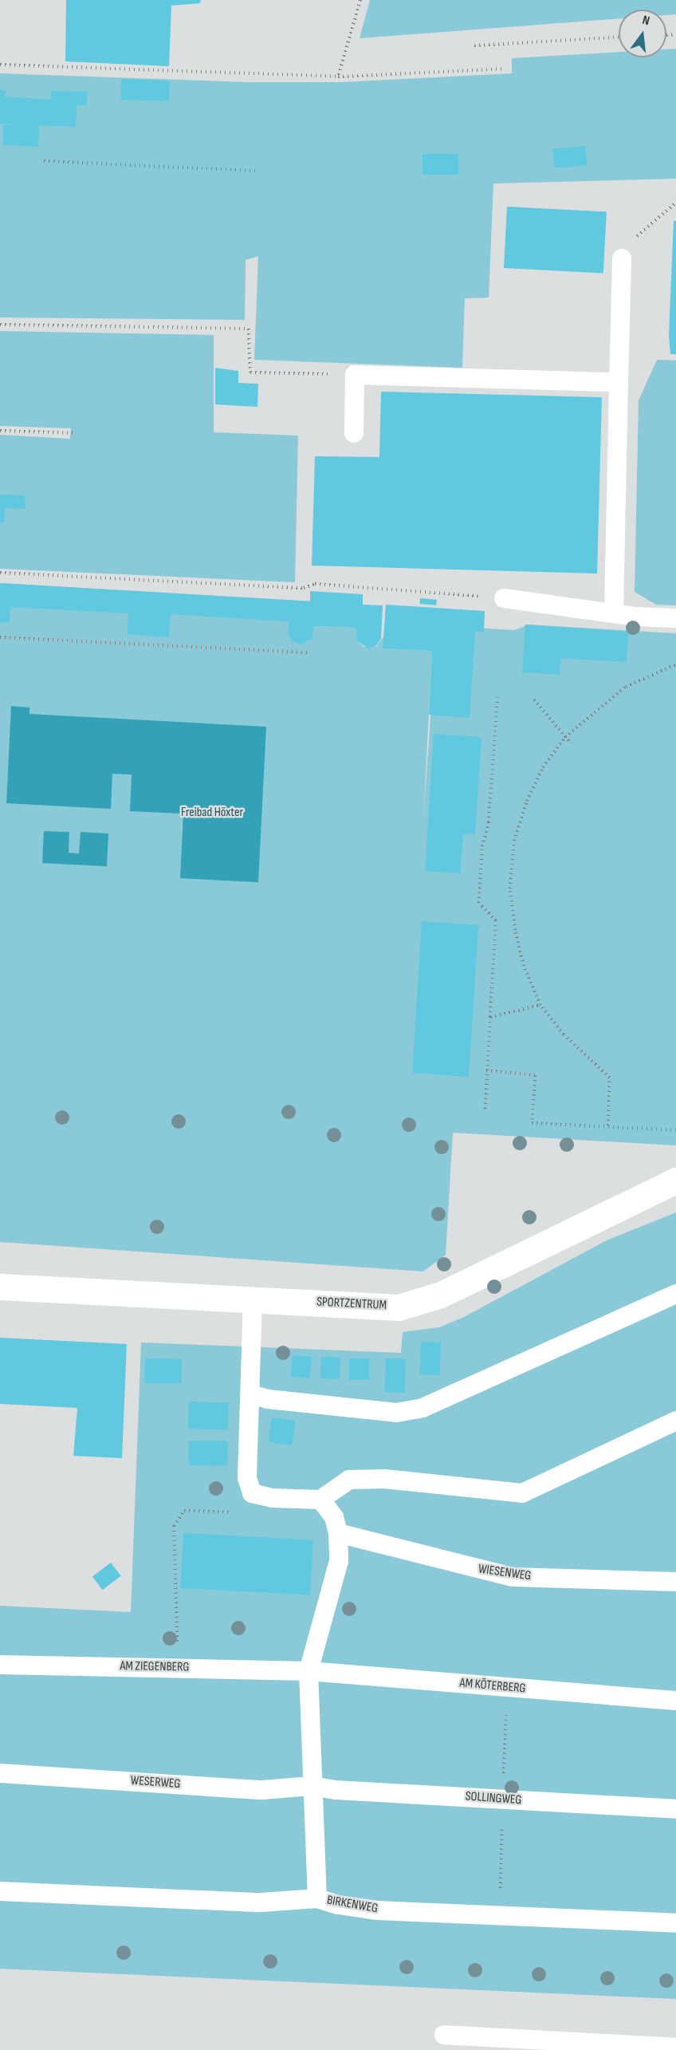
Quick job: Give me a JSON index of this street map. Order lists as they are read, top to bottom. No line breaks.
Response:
{"streets":{"street":["SPORTZENTRUM"],"lane":["WIESENWEG","AM ZIEGENBERG","AM KÖTERBERG","WESERWEG","SOLLINGWEG","BIRKENWEG"]},"crossings":[["AM ZIEGENBERG","AM KÖTERBERG"],["WESERWEG","SOLLINGWEG"]],"parks":["Freibad Höxter"],"north":"top"}
